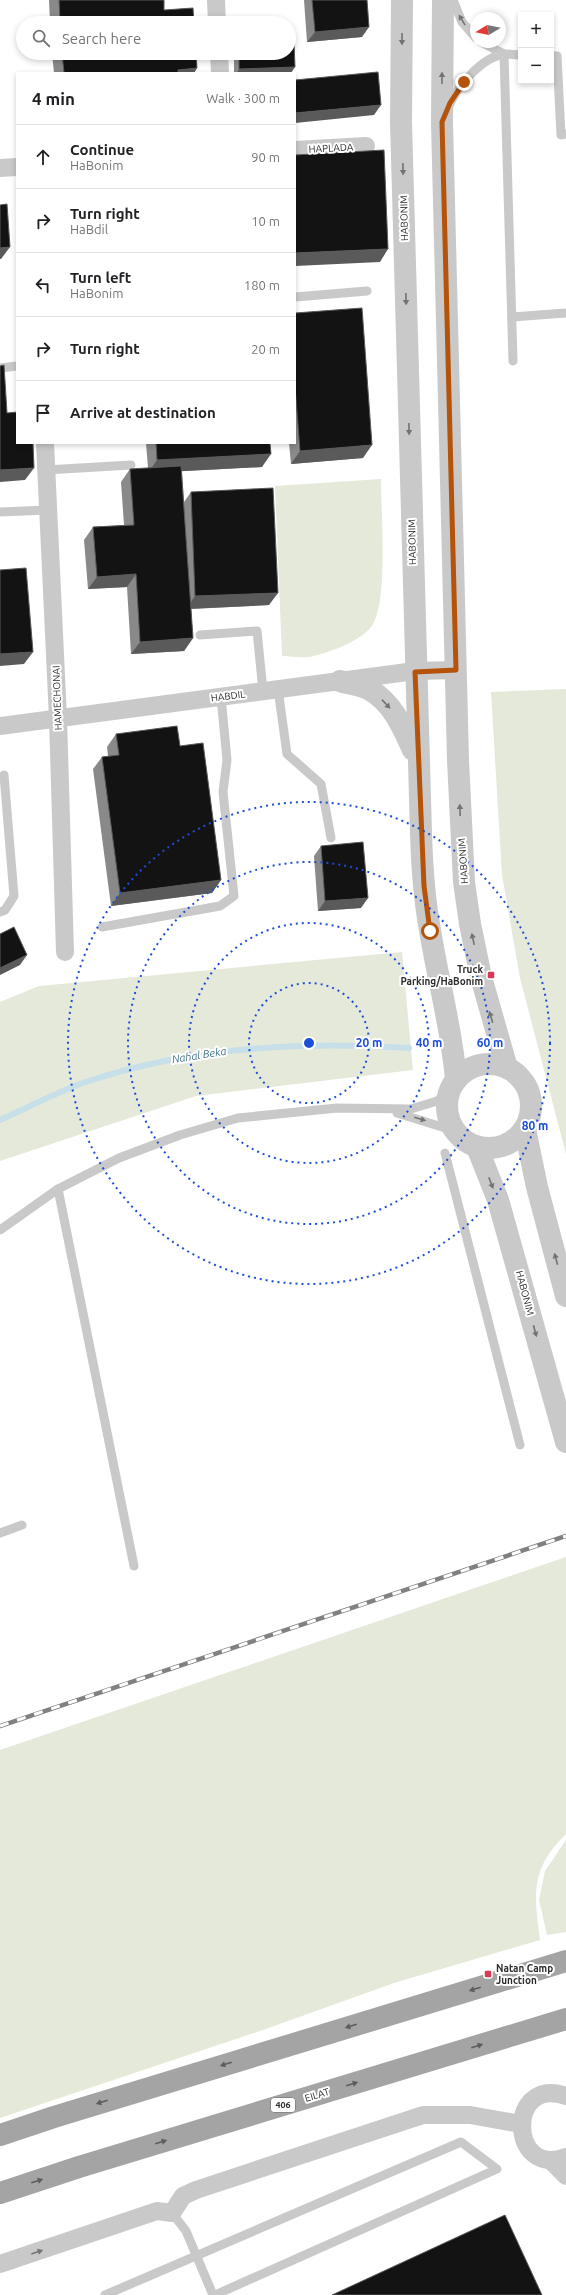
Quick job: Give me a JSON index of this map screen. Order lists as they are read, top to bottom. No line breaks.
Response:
{"streets":{"main road":["EILAT","406"],"street":["HAPLADA","HABONIM","HABDIL","HAMECHONAI"]},"crossings":[["HABONIM","HABDIL"],["HABDIL","HAMECHONAI"]],"water":["Nahal Beka"],"places":{"transit":["Truck Parking/HaBonim","Natan Camp Junction"]},"north":"left","page":{"map_buttons":["+","−"],"search":"Search here","heading":["4 min","Walk · 300 m"],"list":[["Continue","HaBonim","90 m"],["Turn right","HaBdil","10 m"],["Turn left","HaBonim","180 m"],["Turn right","20 m"],"Arrive at destination"]},"rings":["20 m","40 m","60 m","80 m"]}
